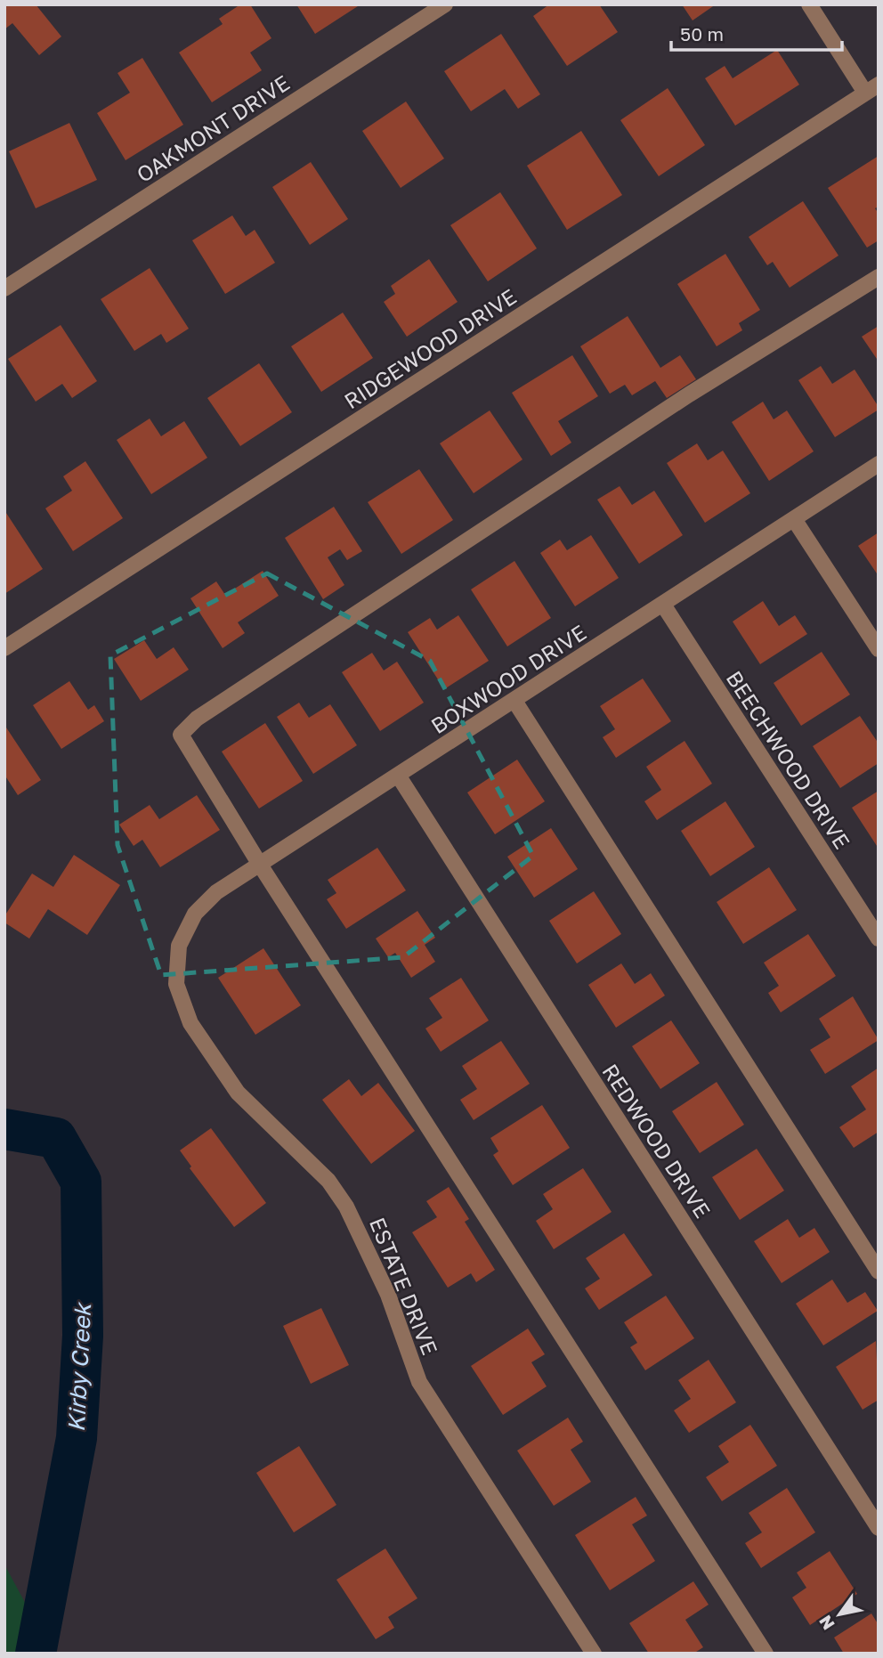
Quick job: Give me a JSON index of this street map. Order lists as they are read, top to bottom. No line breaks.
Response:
{"streets":{"street":["OAKMONT DRIVE","RIDGEWOOD DRIVE","BOXWOOD DRIVE","BEECHWOOD DRIVE","REDWOOD DRIVE","ESTATE DRIVE"]},"crossings":[["BOXWOOD DRIVE","BEECHWOOD DRIVE"],["BOXWOOD DRIVE","REDWOOD DRIVE"],["BOXWOOD DRIVE","ESTATE DRIVE"]],"water":["Kirby Creek"],"scale_bar":"50 m","north":"bottom left"}
